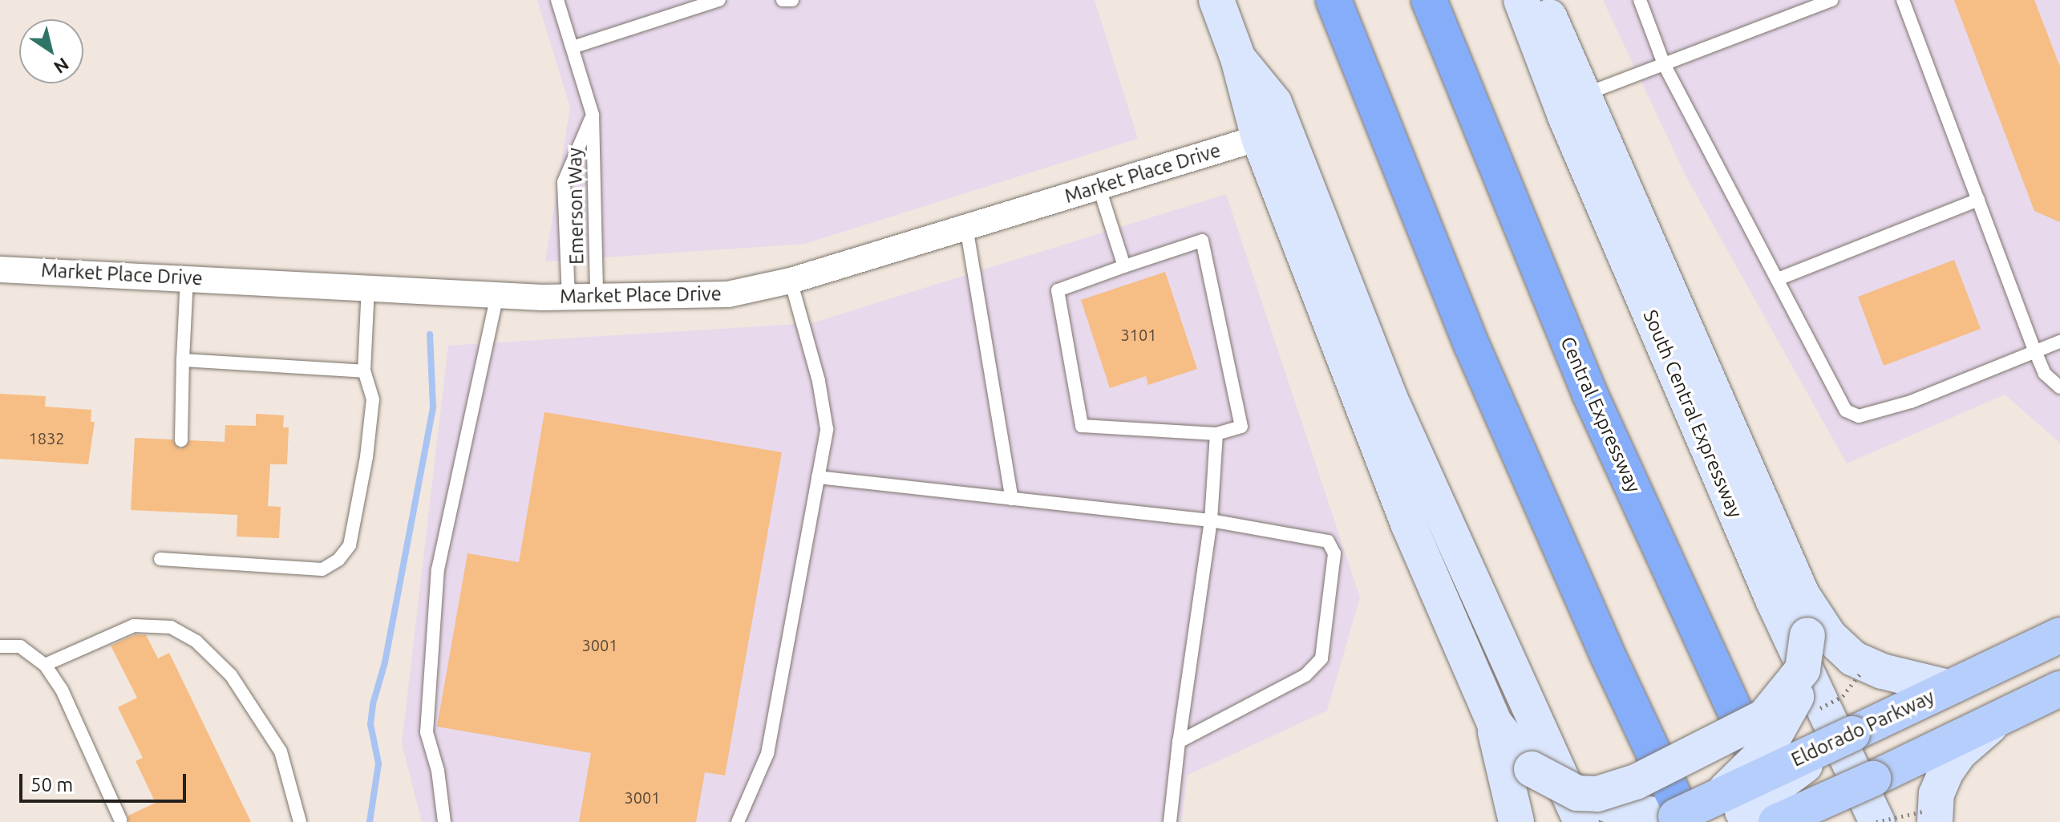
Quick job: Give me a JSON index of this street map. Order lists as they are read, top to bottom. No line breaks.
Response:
{"streets":{"highway":["Central Expressway"],"main road":["South Central Expressway","Eldorado Parkway"],"street":["Market Place Drive"],"lane":["Emerson Way"]},"crossings":[["Market Place Drive","Emerson Way"]],"house_numbers":["3101","1832","3001","3001"],"scale_bar":"50 m","north":"bottom right"}
